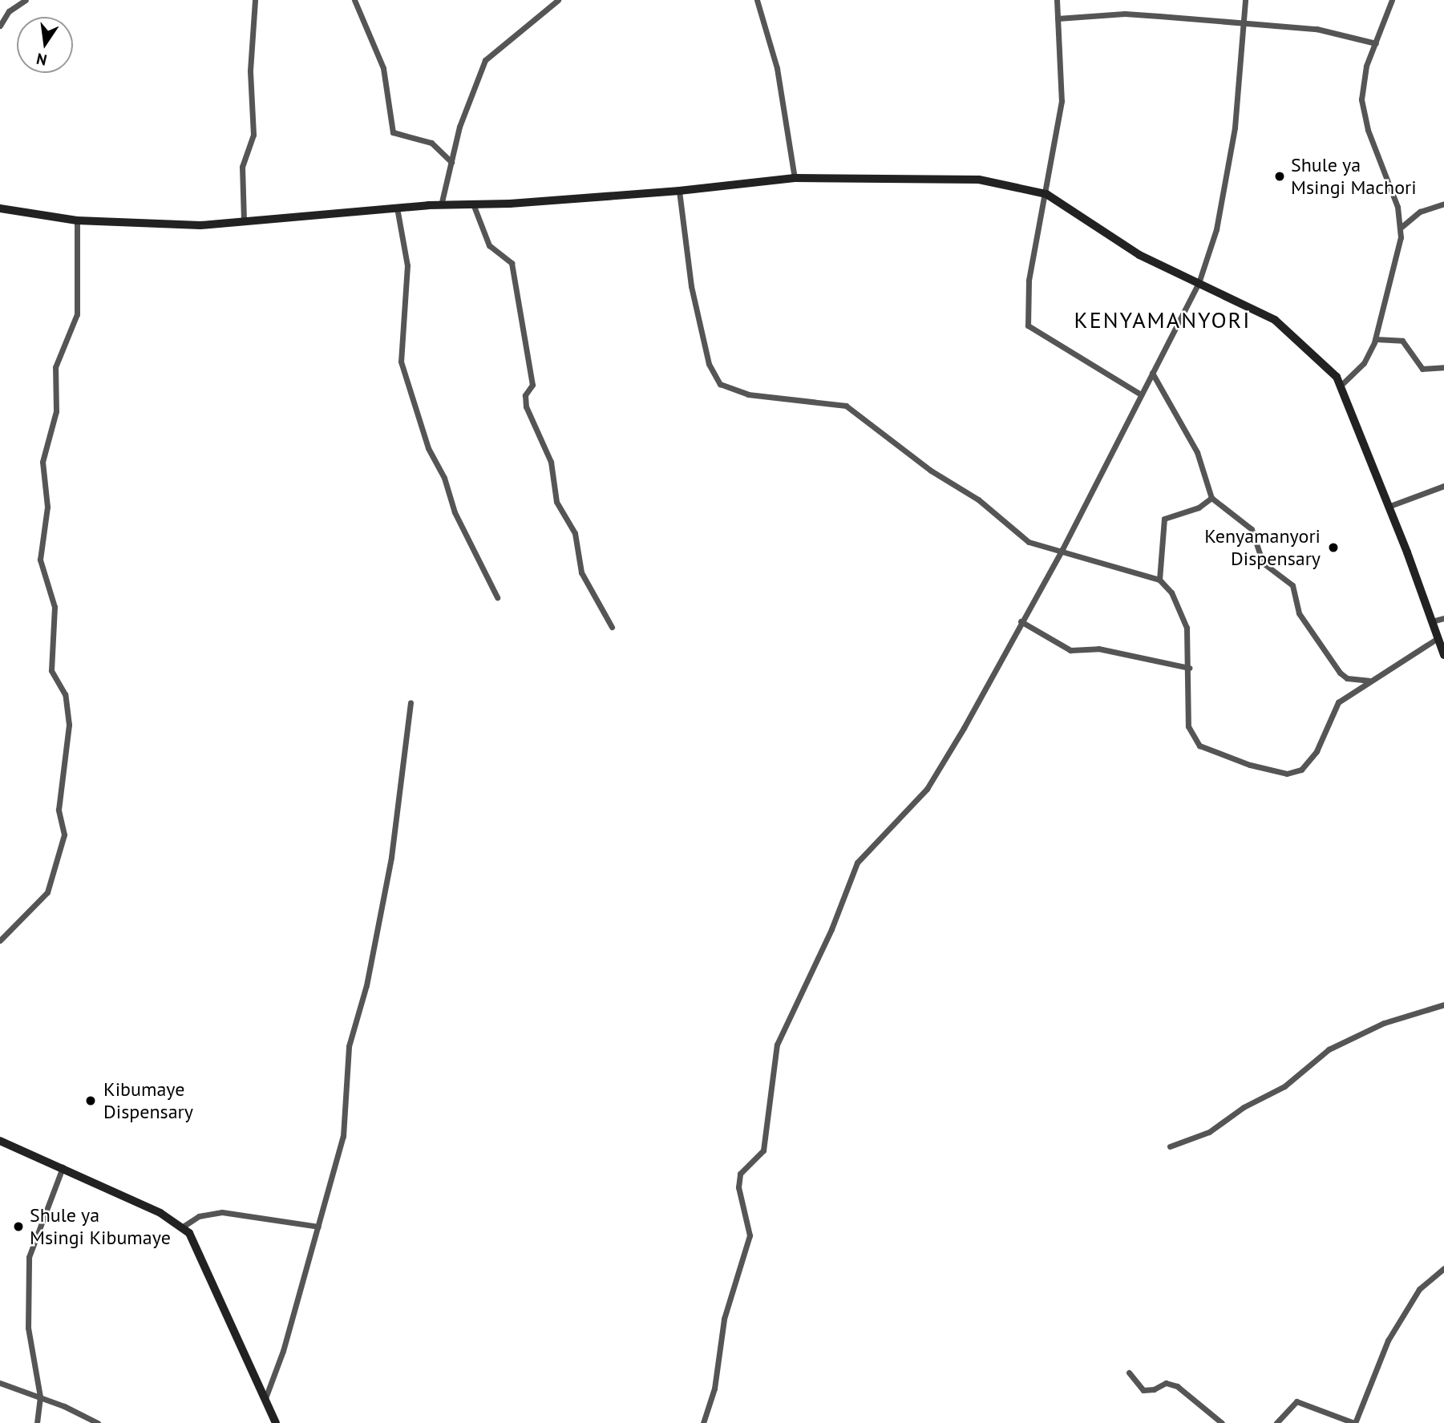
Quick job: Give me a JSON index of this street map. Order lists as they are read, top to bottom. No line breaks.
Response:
{"districts":["KENYAMANYORI"],"places":["Shule ya Msingi Machori","Kenyamanyori Dispensary","Kibumaye Dispensary","Shule ya Msingi Kibumaye"],"north":"bottom"}
